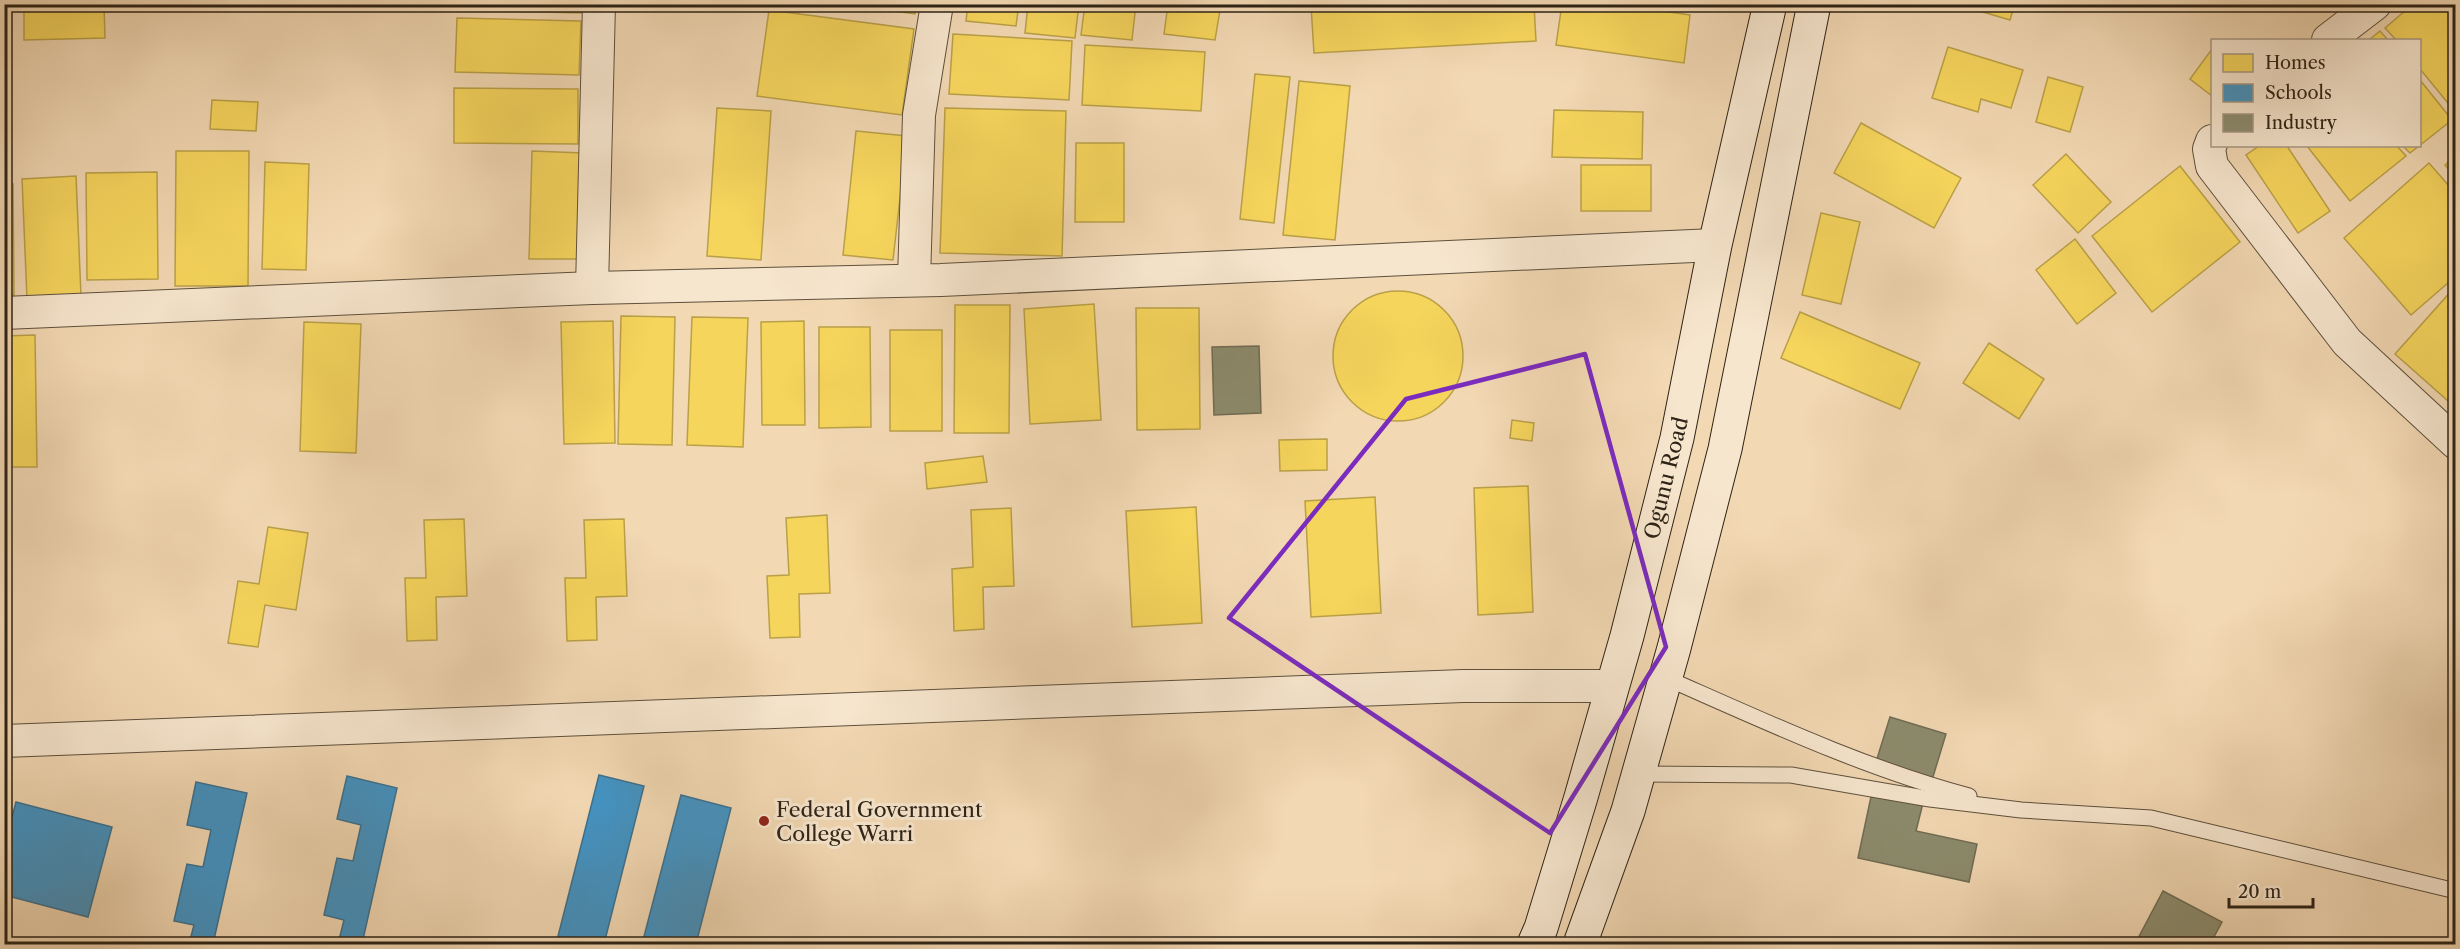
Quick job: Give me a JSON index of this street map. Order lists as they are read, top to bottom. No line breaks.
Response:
{"streets":{"main road":["Ogunu Road"]},"places":["Federal Government College Warri"],"legend":["Homes","Schools","Industry"],"scale_bar":"20 m"}
